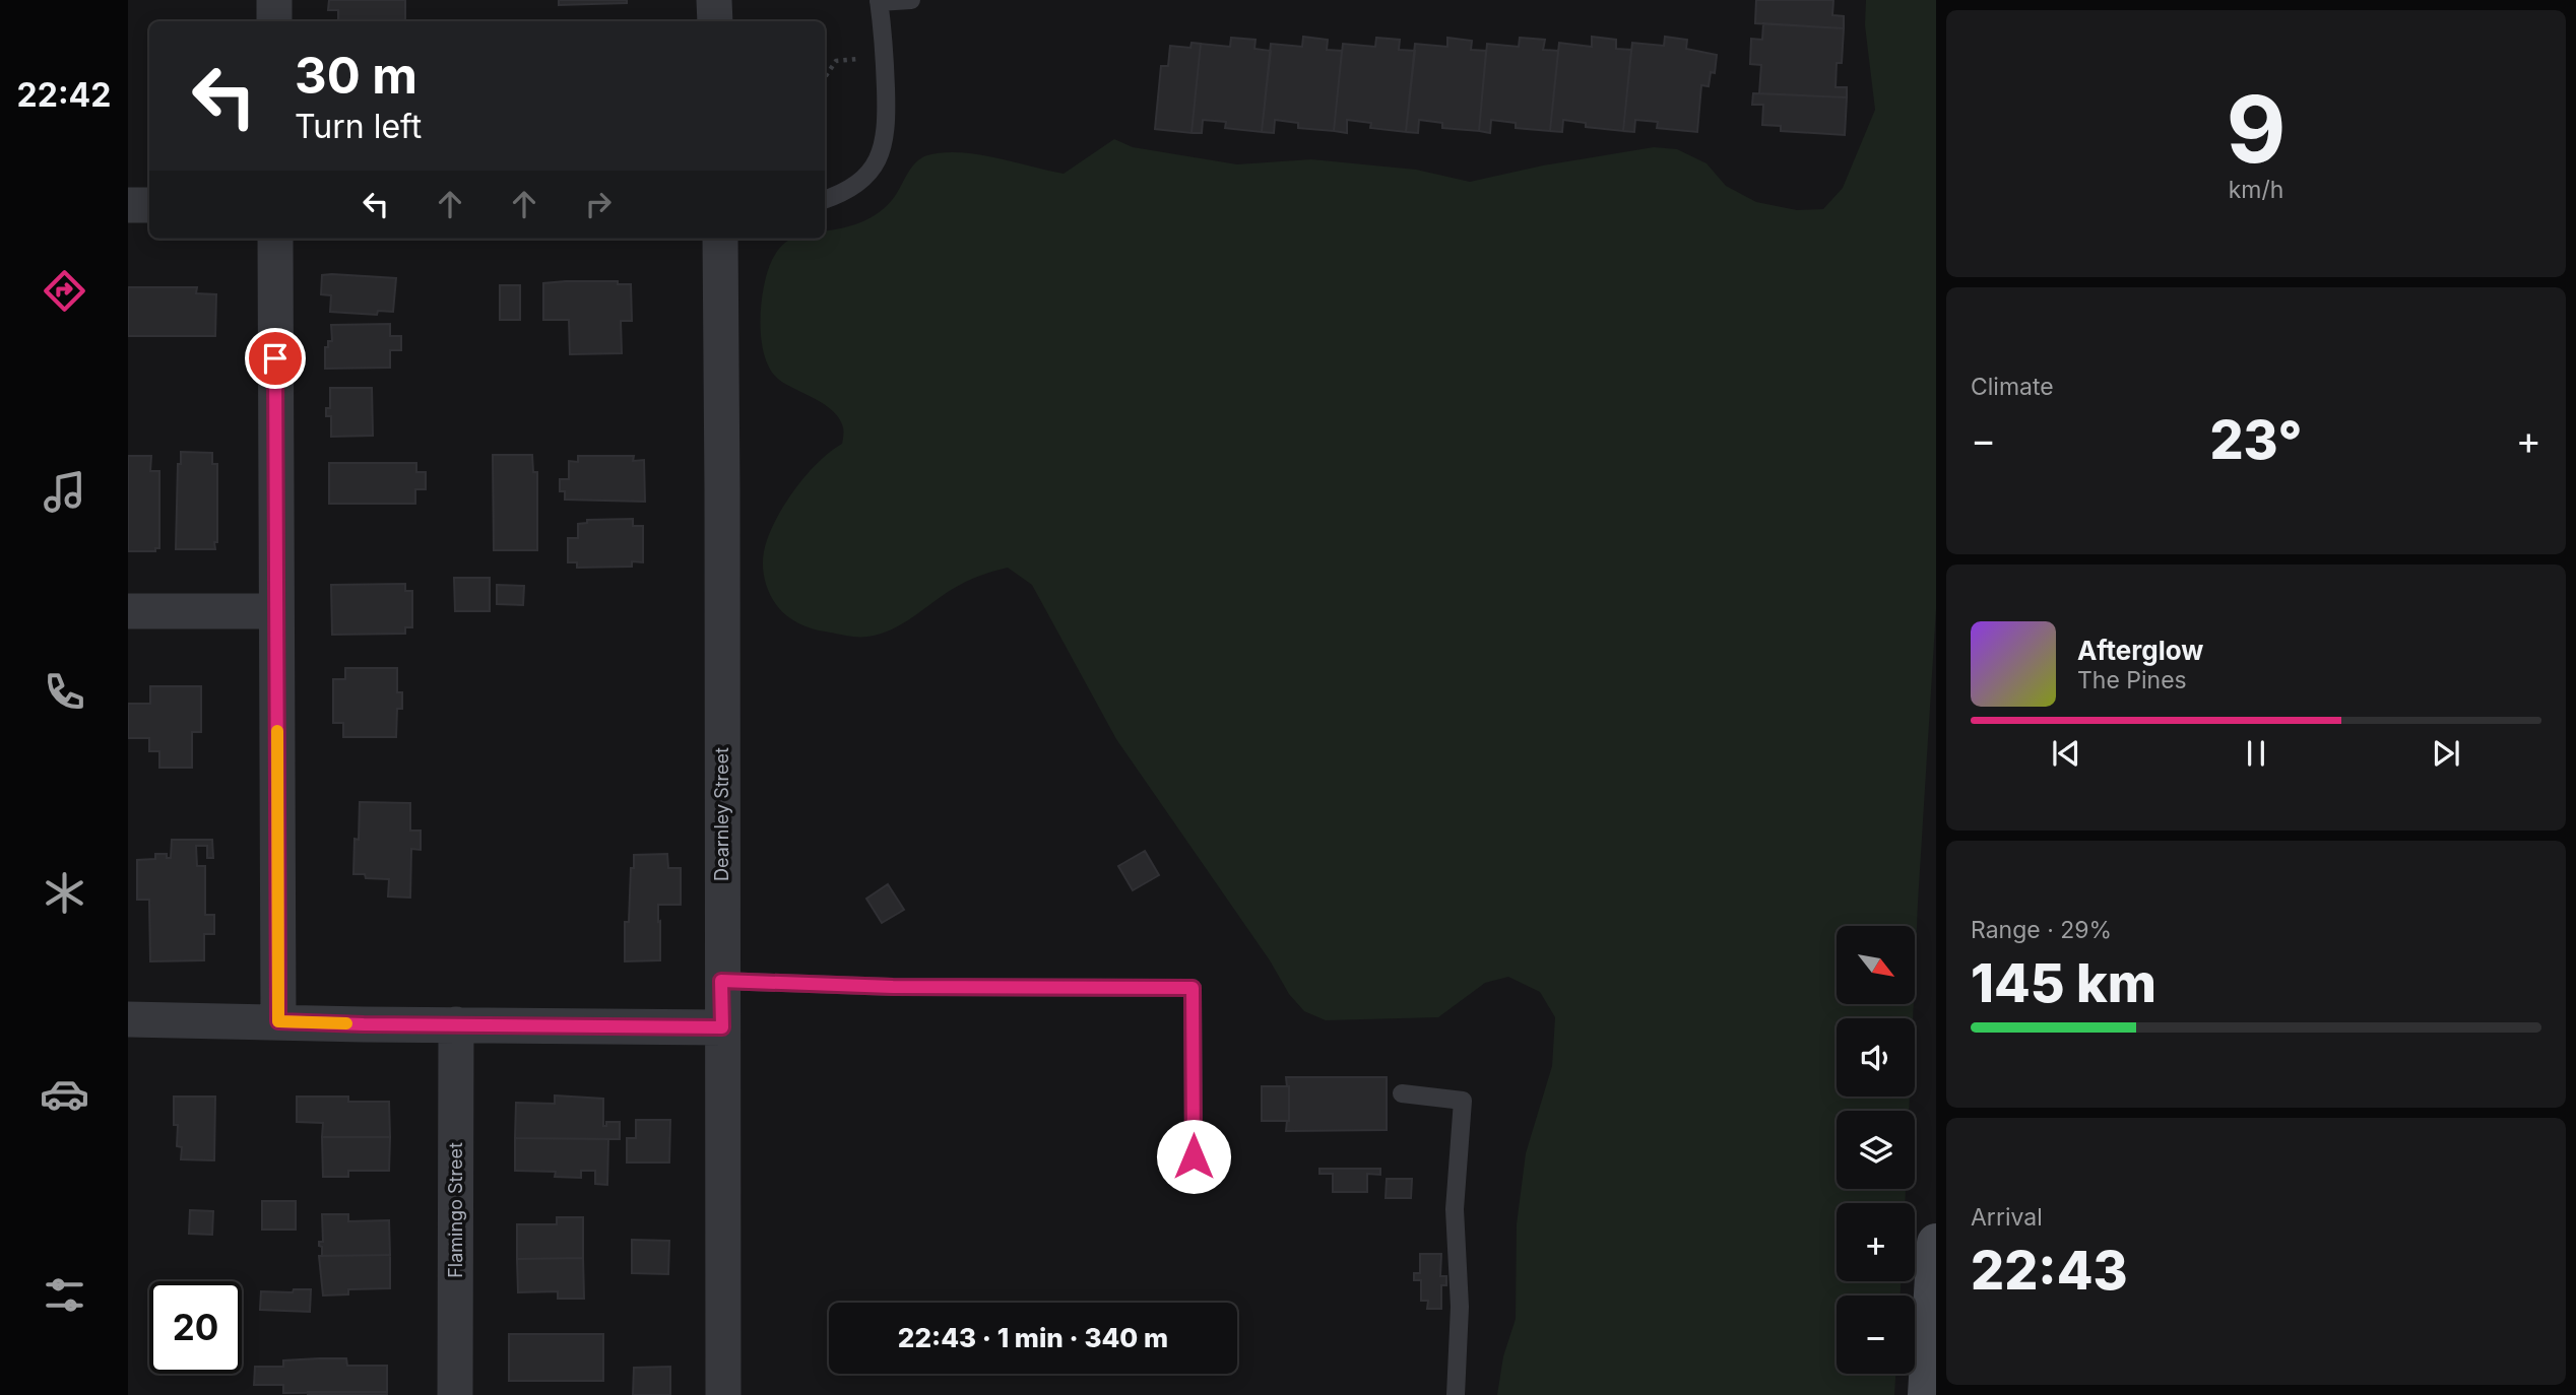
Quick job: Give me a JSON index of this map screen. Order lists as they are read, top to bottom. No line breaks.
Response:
{"streets":{"street":["Dearnley Street","Flamingo Street"]},"north":"bottom right","page":{"tabs":"22:42","tile":[["9","km/h"],"Climate",["Range · 29%","145 km"],["Arrival","22:43"]],"turn":["30 m","Turn left"],"heat":["−","23°","+"],"song":["Afterglow","The Pines"],"map_buttons":["+","−"],"limit":"20","trip":"22:43 · 1 min · 340 m"}}
